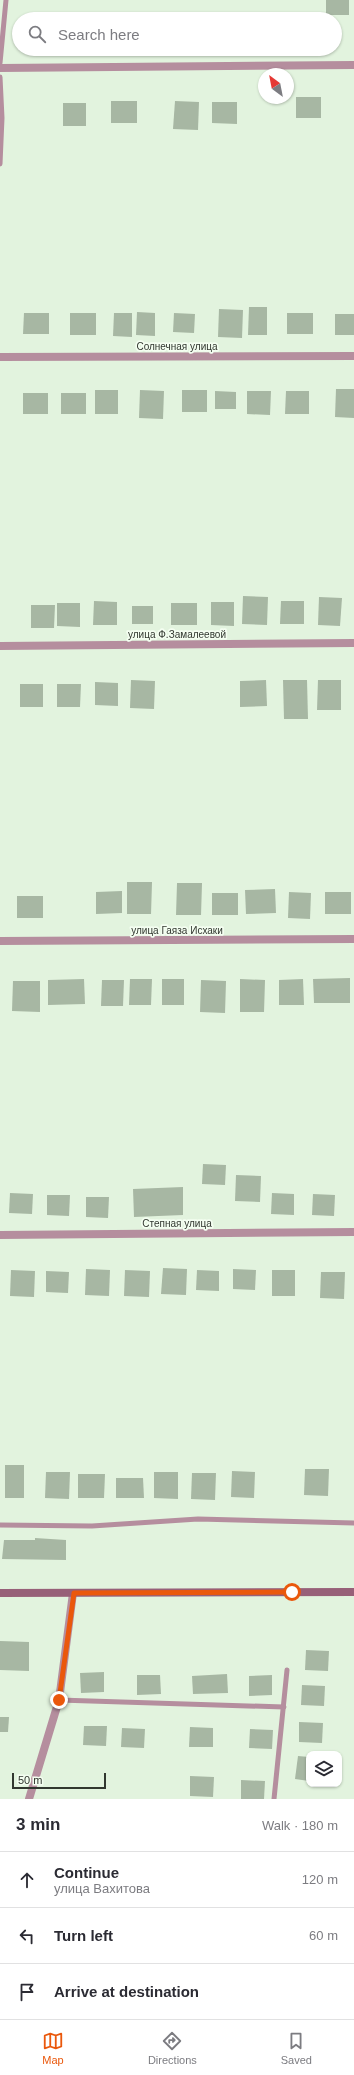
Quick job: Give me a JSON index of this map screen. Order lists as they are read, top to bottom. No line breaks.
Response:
{"streets":{"street":["Солнечная улица","улица Ф.Замалеевой","улица Гаяза Исхаки","Степная улица"]},"scale_bar":"50 m","north":"top left","page":{"search":"Search here","scale":"50 m","heading":["3 min","Walk · 180 m"],"list":[["Continue","улица Вахитова","120 m"],["Turn left","60 m"],"Arrive at destination"],"nav":["Map","Directions","Saved"]}}
